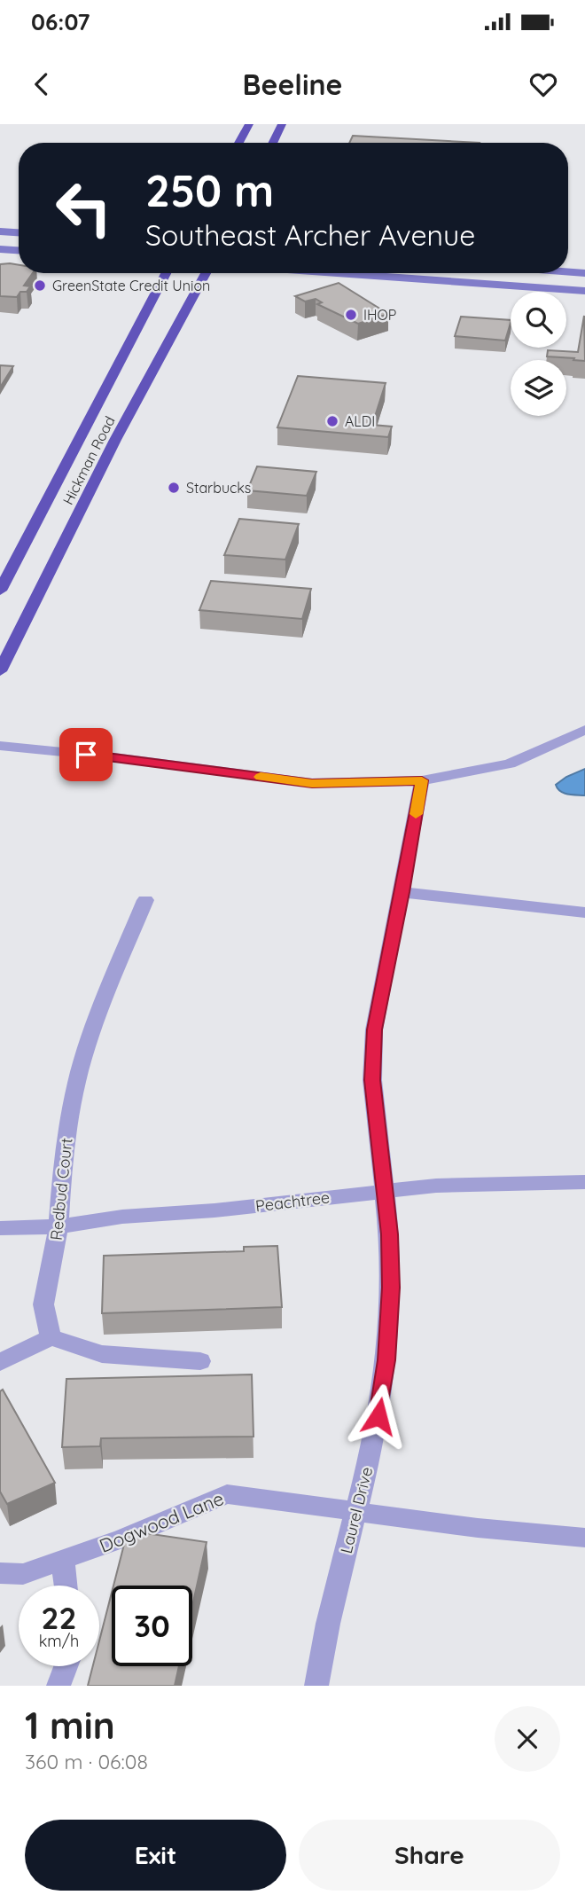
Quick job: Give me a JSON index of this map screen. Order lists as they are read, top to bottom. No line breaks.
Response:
{"streets":{"highway":["Hickman Road"],"street":["Redbud Court","Peachtree","Laurel Drive","Dogwood Lane"]},"crossings":[["Redbud Court","Peachtree"],["Peachtree","Laurel Drive"],["Laurel Drive","Dogwood Lane"]],"places":["GreenState Credit Union","IHOP","ALDI","Starbucks"],"page":{"status":"06:07","header":"Beeline","turn":["250 m","Southeast Archer Avenue"],"speed":"22 km/h","limit":"30","heading":["1 min","360 m · 06:08"],"buttons":["Exit","Share"]}}
